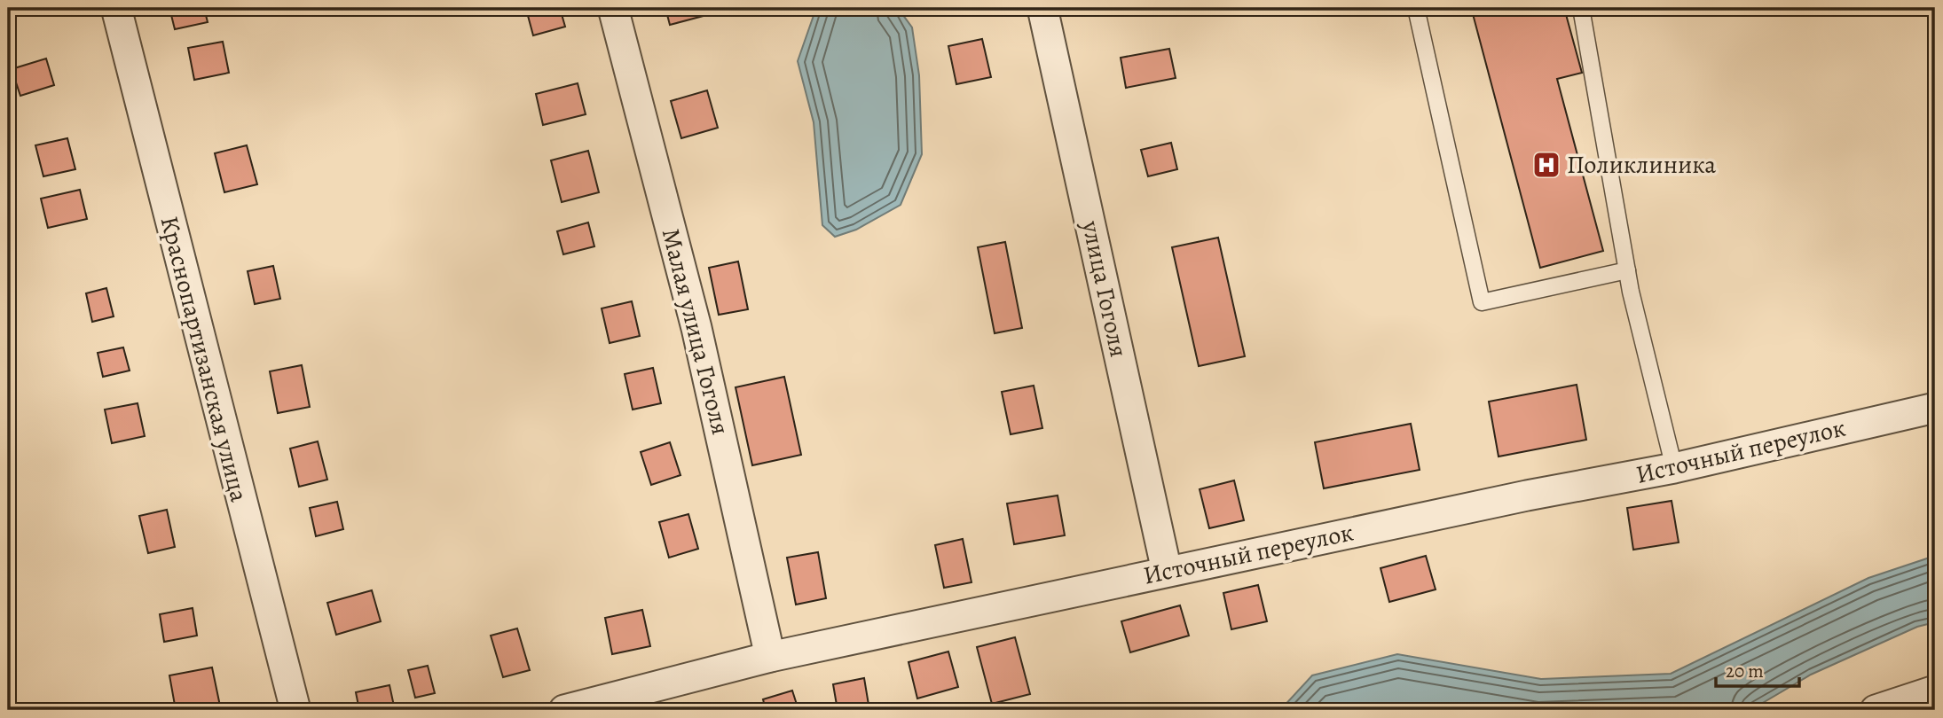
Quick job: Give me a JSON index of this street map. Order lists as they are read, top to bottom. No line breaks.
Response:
{"streets":{"street":["улица Гоголя","Малая улица Гоголя","Краснопартизанская улица","Источный переулок"]},"crossings":[["улица Гоголя","Источный переулок"],["Малая улица Гоголя","Источный переулок"]],"places":{"hospital":["Поликлиника"]},"scale_bar":"20 m"}
